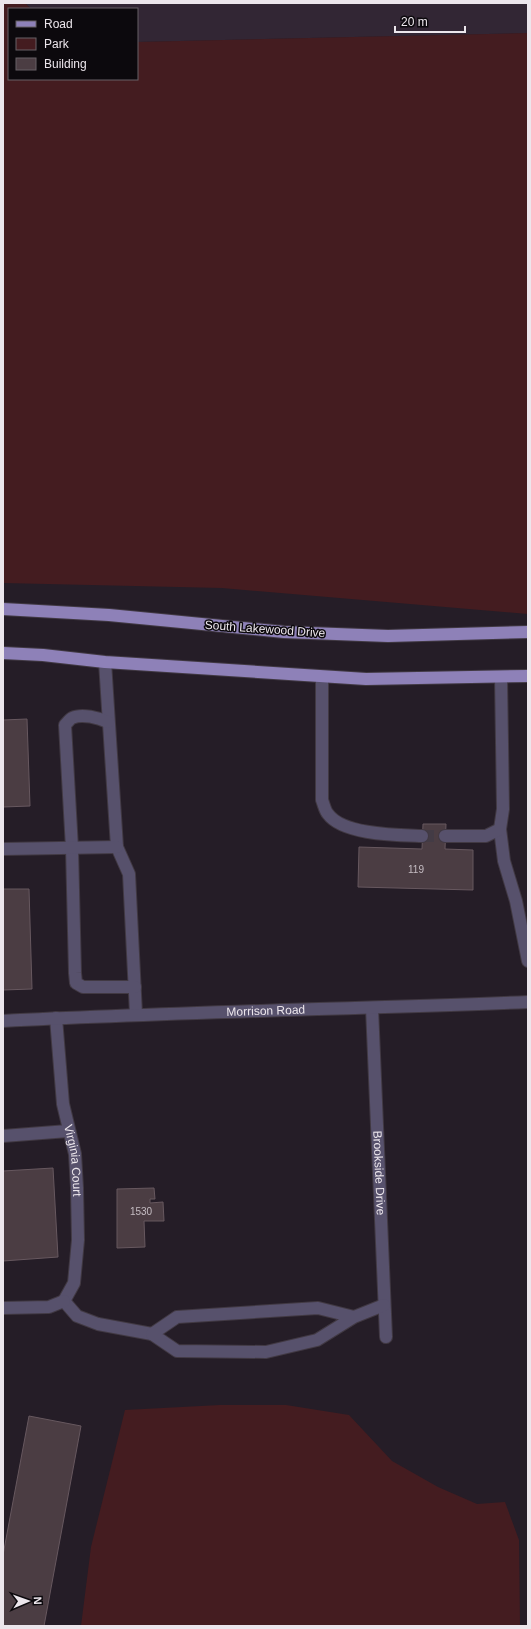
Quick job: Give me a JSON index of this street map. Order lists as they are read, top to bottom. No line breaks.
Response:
{"streets":{"main road":["South Lakewood Drive"],"street":["Morrison Road","Virginia Court","Brookside Drive"]},"crossings":[["Morrison Road","Virginia Court"],["Morrison Road","Brookside Drive"]],"house_numbers":["119","1530"],"legend":["Road","Park","Building"],"scale_bar":"20 m","north":"right"}
